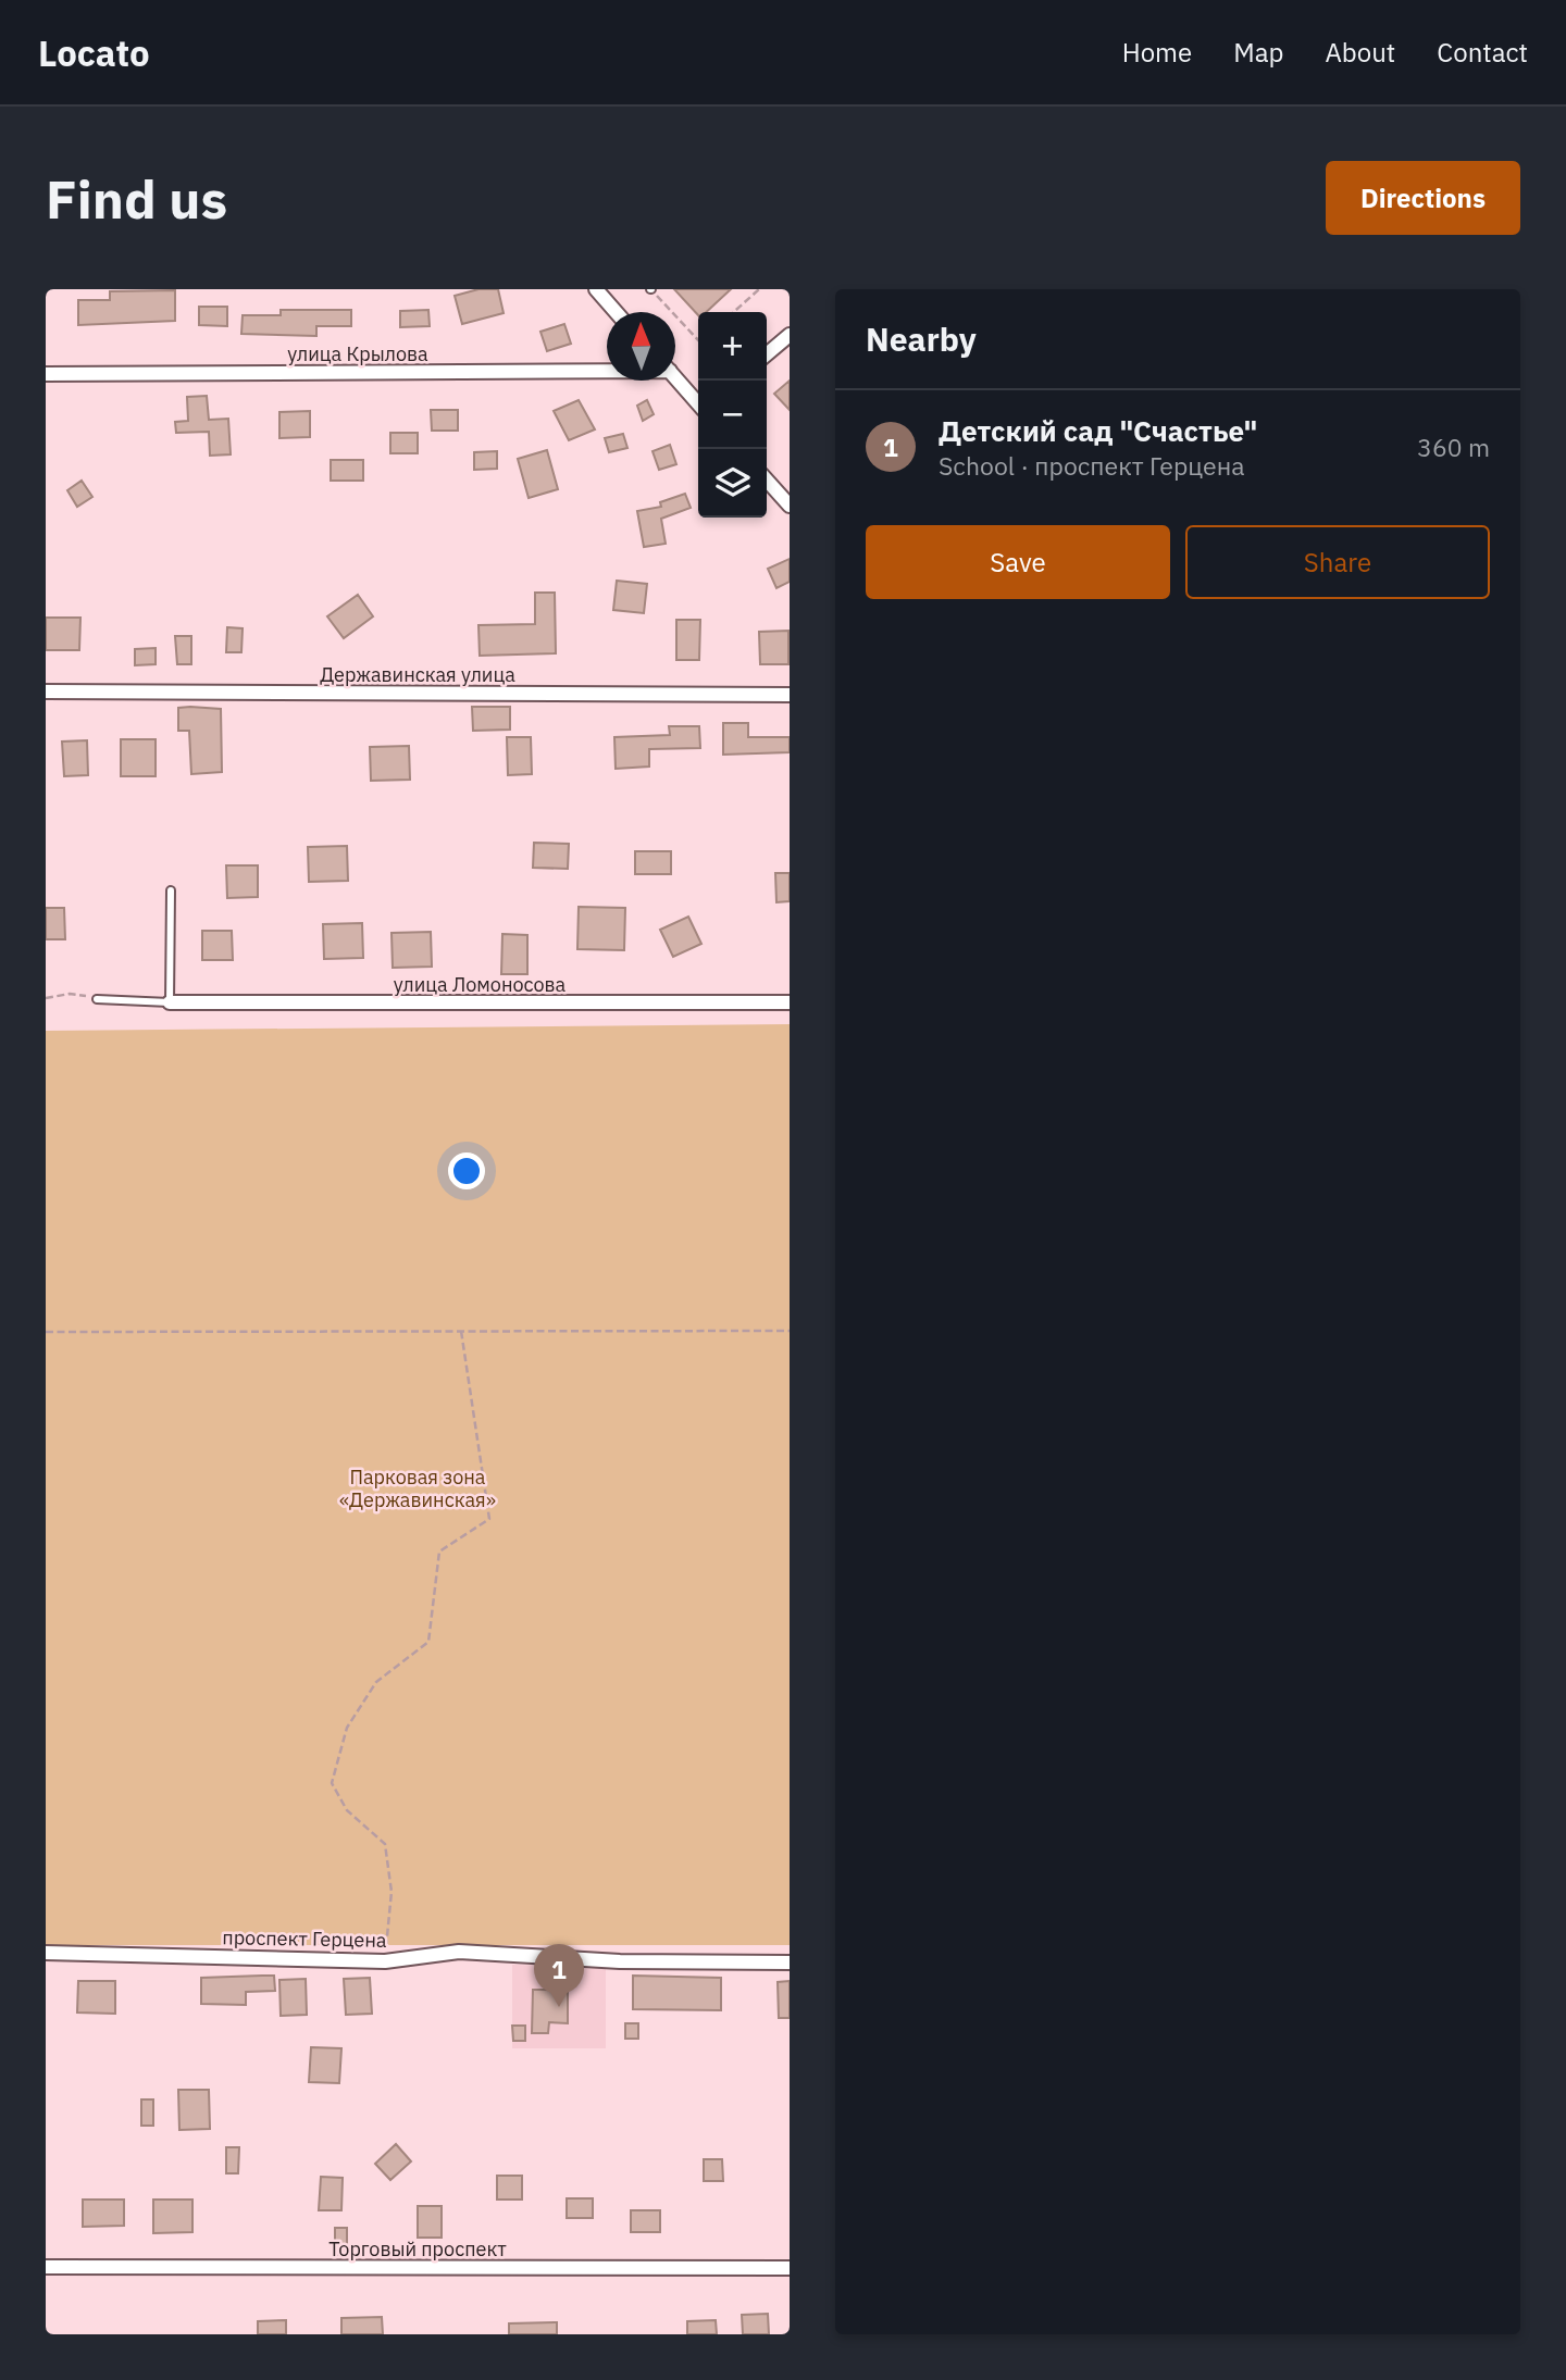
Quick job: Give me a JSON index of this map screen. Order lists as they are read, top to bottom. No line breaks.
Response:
{"streets":{"street":["улица Крылова","Державинская улица","улица Ломоносова","проспект Герцена","Торговый проспект"]},"parks":["Парковая зона «Державинская»"],"north":"top","page":{"header":"Locato","nav":["Home","Map","About","Contact"],"buttons":["Directions",["Save","Share"]],"title":"Find us","heading":"Nearby","map_buttons":["+","−"],"list":[{"mark":"1","name":"Детский сад \"Счастье\"","note":"School · проспект Герцена","value":"360 m"}],"pins":"1"}}
